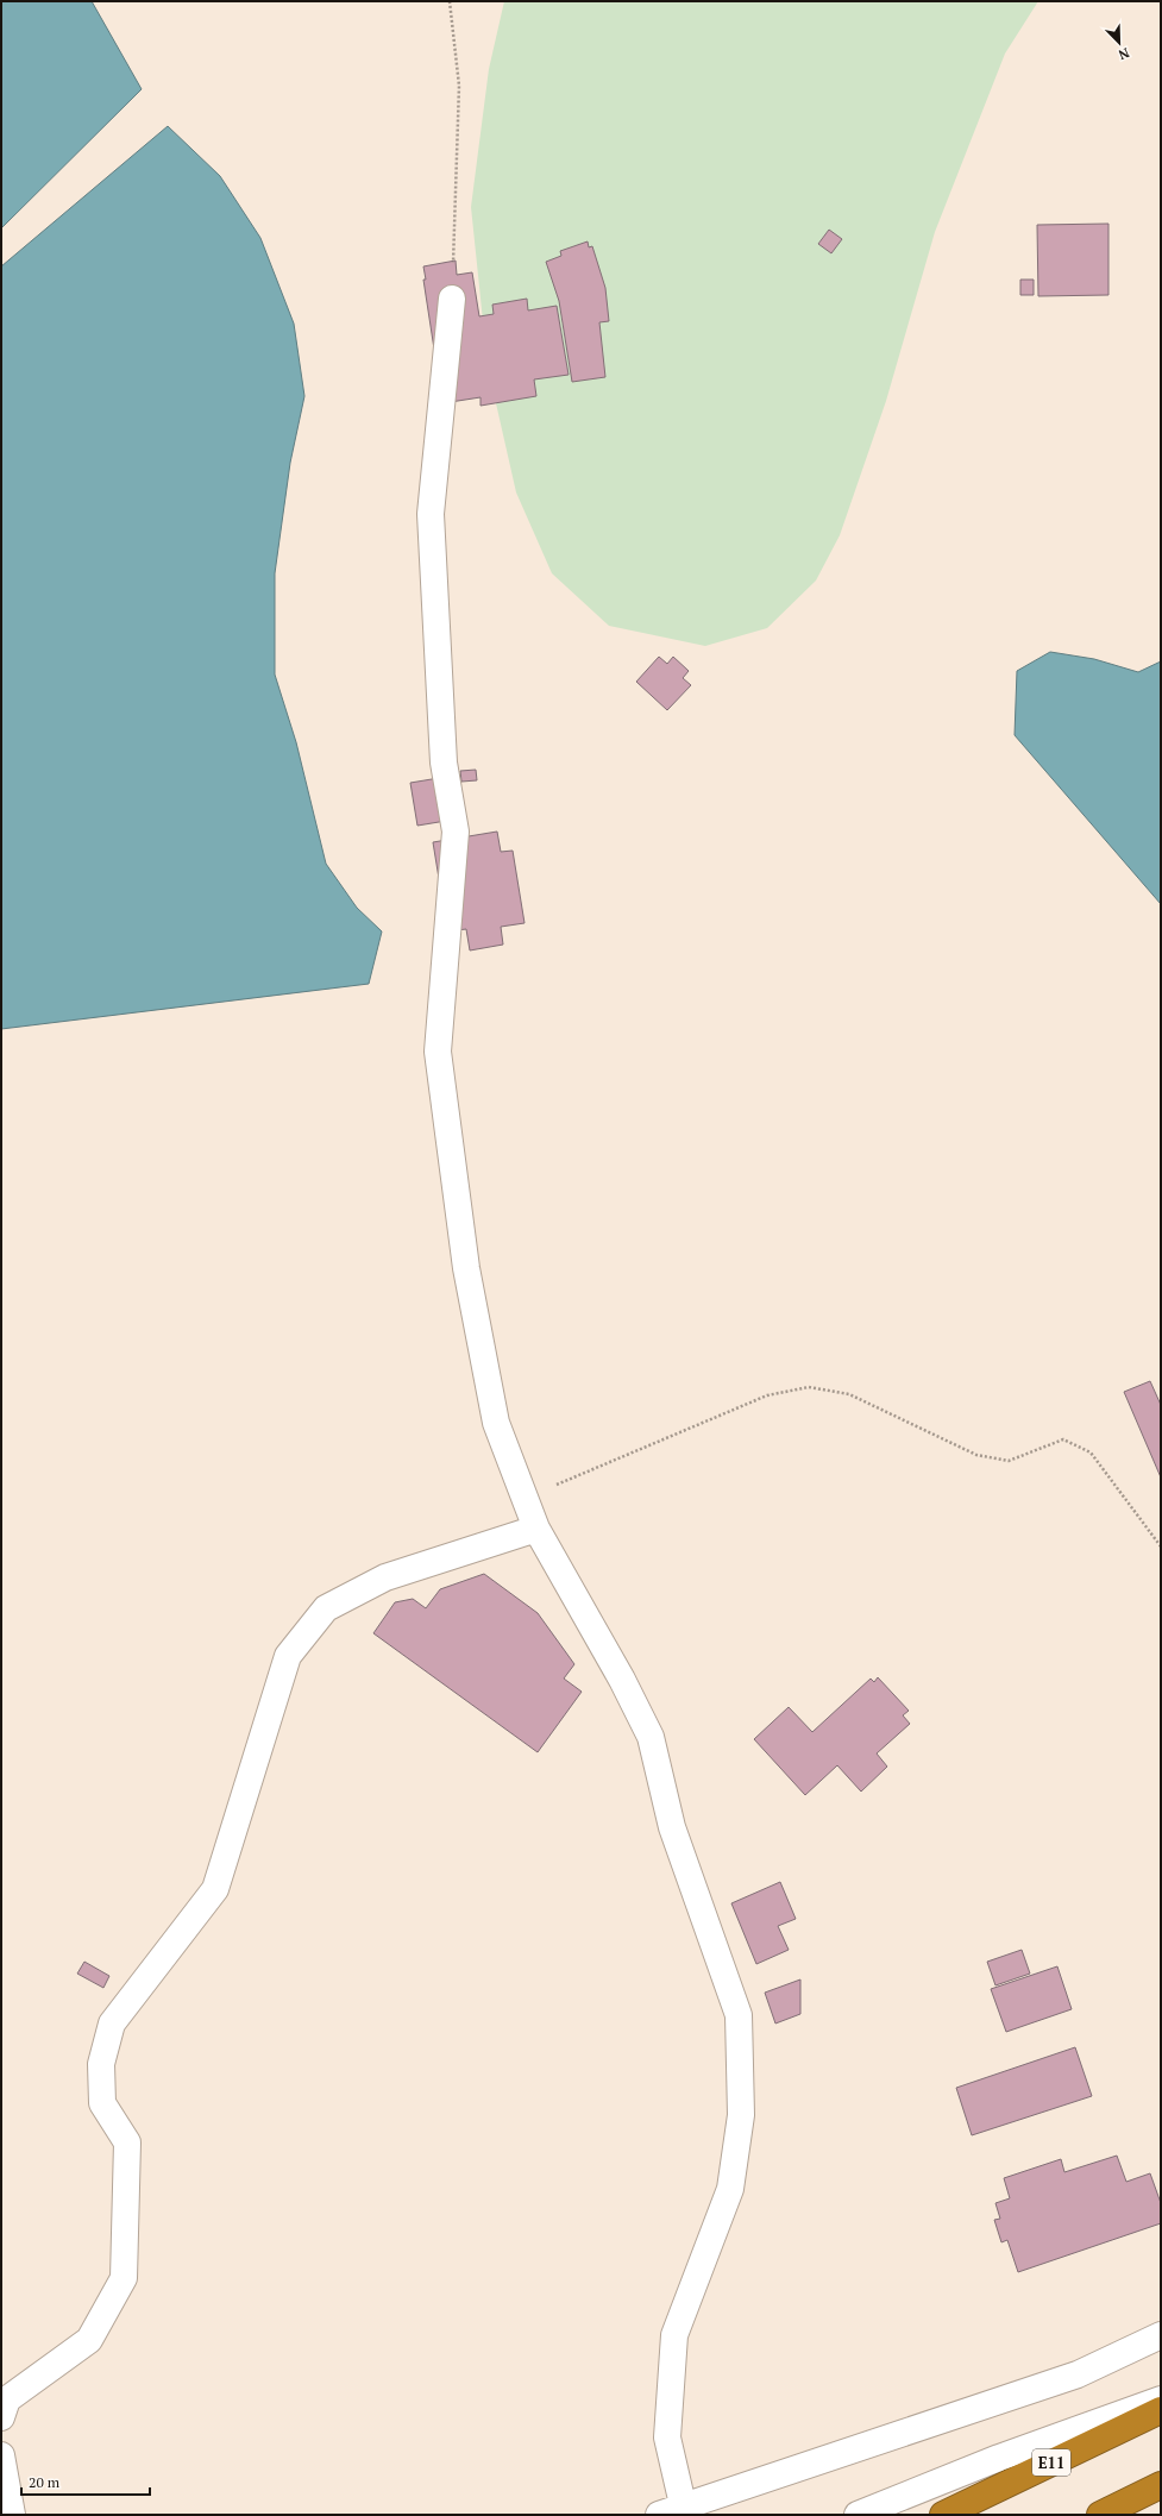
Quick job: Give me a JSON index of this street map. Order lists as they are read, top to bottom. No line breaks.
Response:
{"streets":{"highway":["E11"]},"scale_bar":"20 m","north":"bottom right"}
